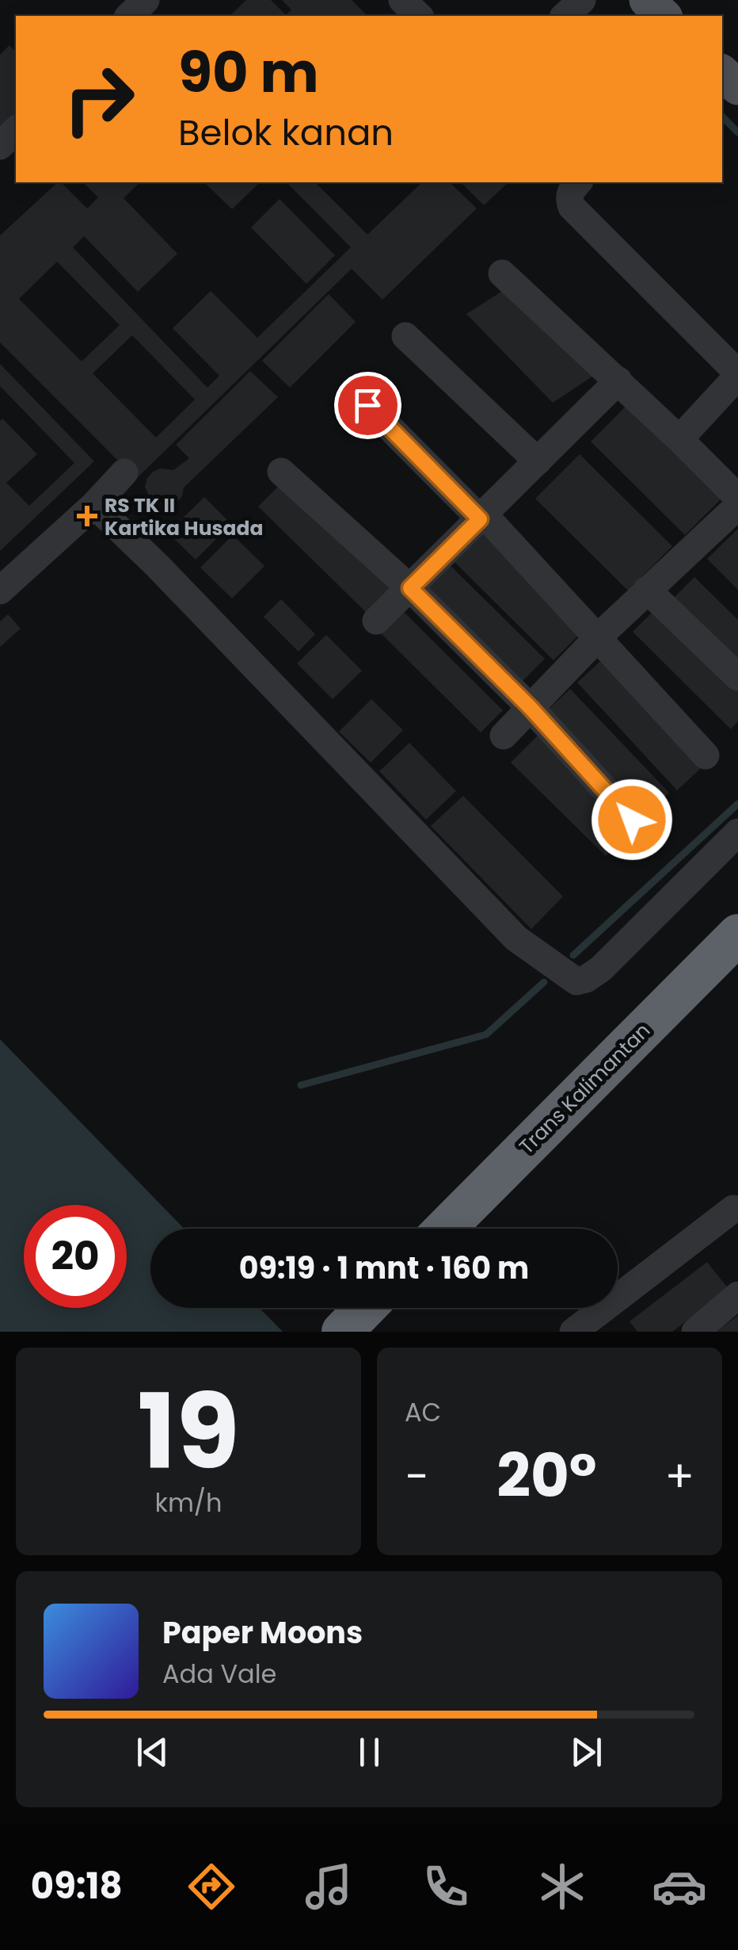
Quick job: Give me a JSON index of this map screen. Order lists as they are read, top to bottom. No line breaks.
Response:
{"streets":{"highway":["Trans Kalimantan"]},"places":{"health":["RS TK II Kartika Husada"]},"page":{"turn":["90 m","Belok kanan"],"limit":"20","trip":"09:19 · 1 mnt · 160 m","tile":[["19","km/h"],"AC"],"heat":["−","20°","+"],"song":["Paper Moons","Ada Vale"],"tabs":"09:18"}}
